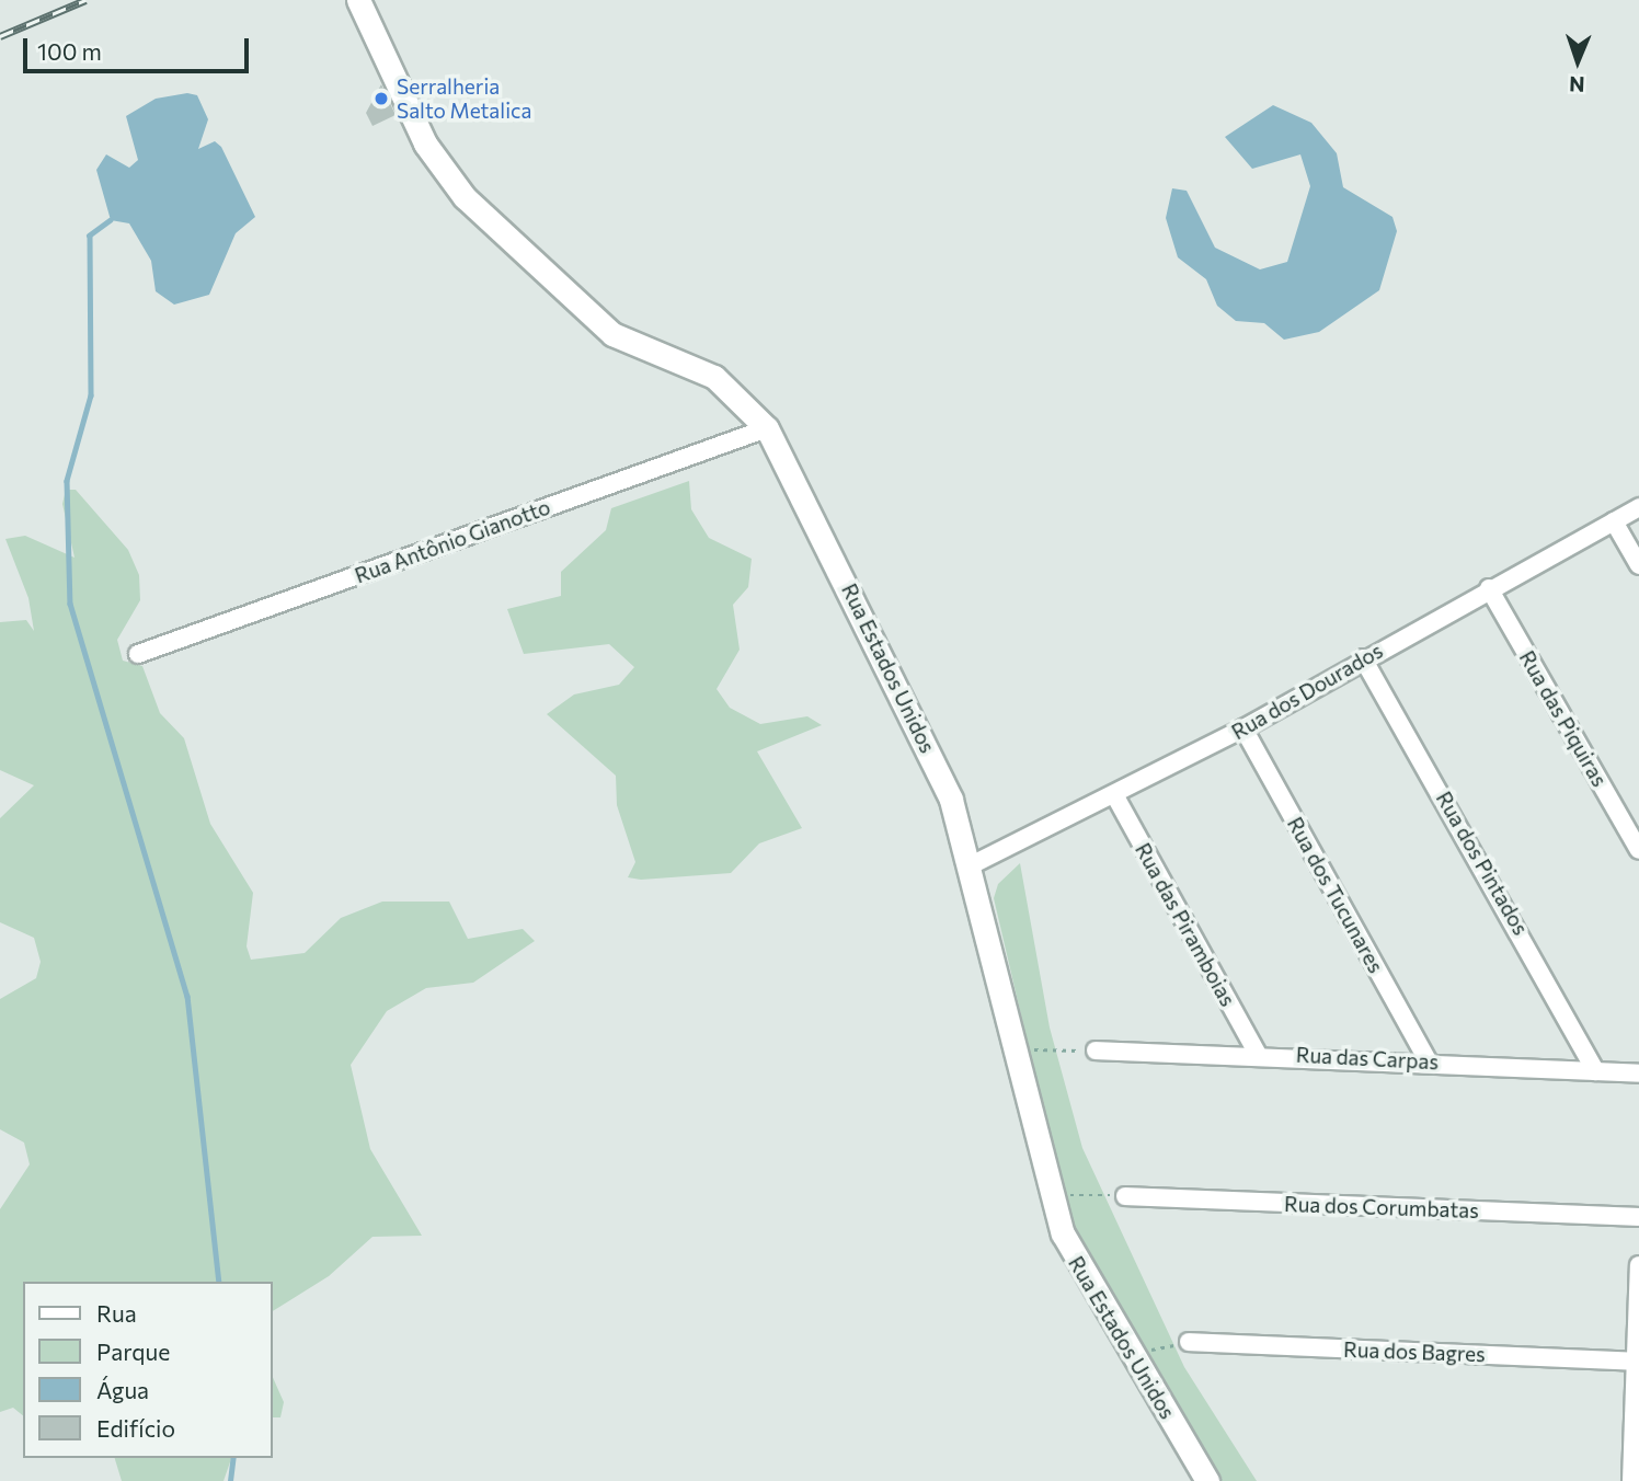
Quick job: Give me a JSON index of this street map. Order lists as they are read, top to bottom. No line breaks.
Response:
{"streets":{"street":["Rua Antônio Gianotto","Rua Estados Unidos","Rua dos Dourados","Rua das Piquiras","Rua dos Pintados","Rua dos Tucunares","Rua das Piramboias","Rua das Carpas","Rua dos Corumbatas","Rua dos Bagres"]},"crossings":[["Rua Antônio Gianotto","Rua Estados Unidos"],["Rua Estados Unidos","Rua dos Dourados"],["Rua dos Dourados","Rua das Piquiras"],["Rua dos Dourados","Rua dos Pintados"],["Rua dos Dourados","Rua dos Tucunares"],["Rua dos Dourados","Rua das Piramboias"],["Rua dos Pintados","Rua das Carpas"],["Rua dos Tucunares","Rua das Carpas"],["Rua das Piramboias","Rua das Carpas"]],"places":["Serralheria Salto Metalica"],"legend":["Rua","Parque","Água","Edifício"],"scale_bar":"100 m","north":"bottom"}
